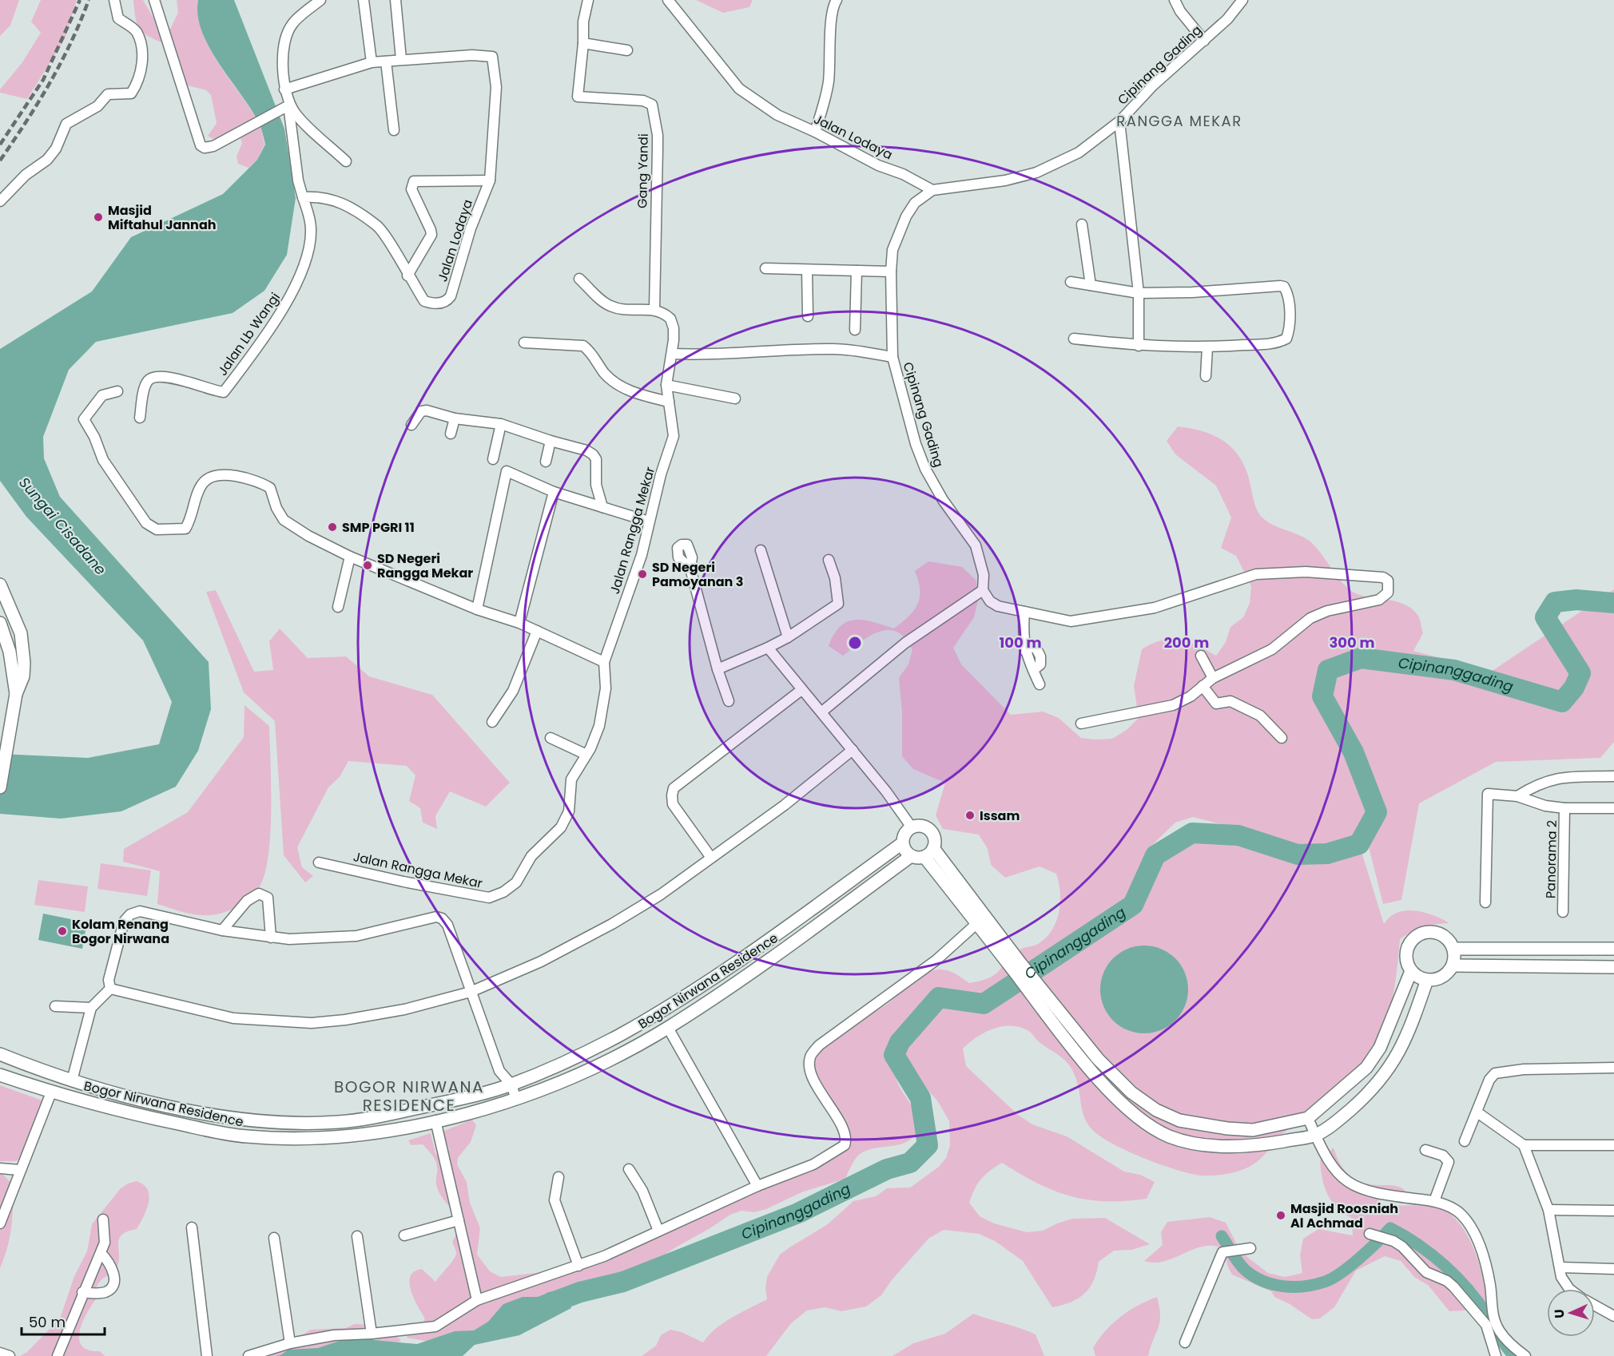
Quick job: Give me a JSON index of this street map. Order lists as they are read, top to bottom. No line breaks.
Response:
{"streets":{"street":["Cipinang Gading","Jalan Lodaya","Gang Yandi","Jalan Lb Wangi","Jalan Rangga Mekar","Panorama 2","Bogor Nirwana Residence"]},"crossings":[["Cipinang Gading","Jalan Lodaya"],["Jalan Lodaya","Jalan Lb Wangi"],["Gang Yandi","Jalan Rangga Mekar"]],"districts":["RANGGA MEKAR","BOGOR NIRWANA RESIDENCE"],"water":["Sungai Cisadane","Cipinanggading"],"places":["Masjid Miftahul Jannah","SMP PGRI 11","SD Negeri Rangga Mekar","SD Negeri Pamoyanan 3","Issam","Kolam Renang Bogor Nirwana","Masjid Roosniah Al Achmad"],"scale_bar":"50 m","north":"left","rings":["100 m","200 m","300 m"]}
